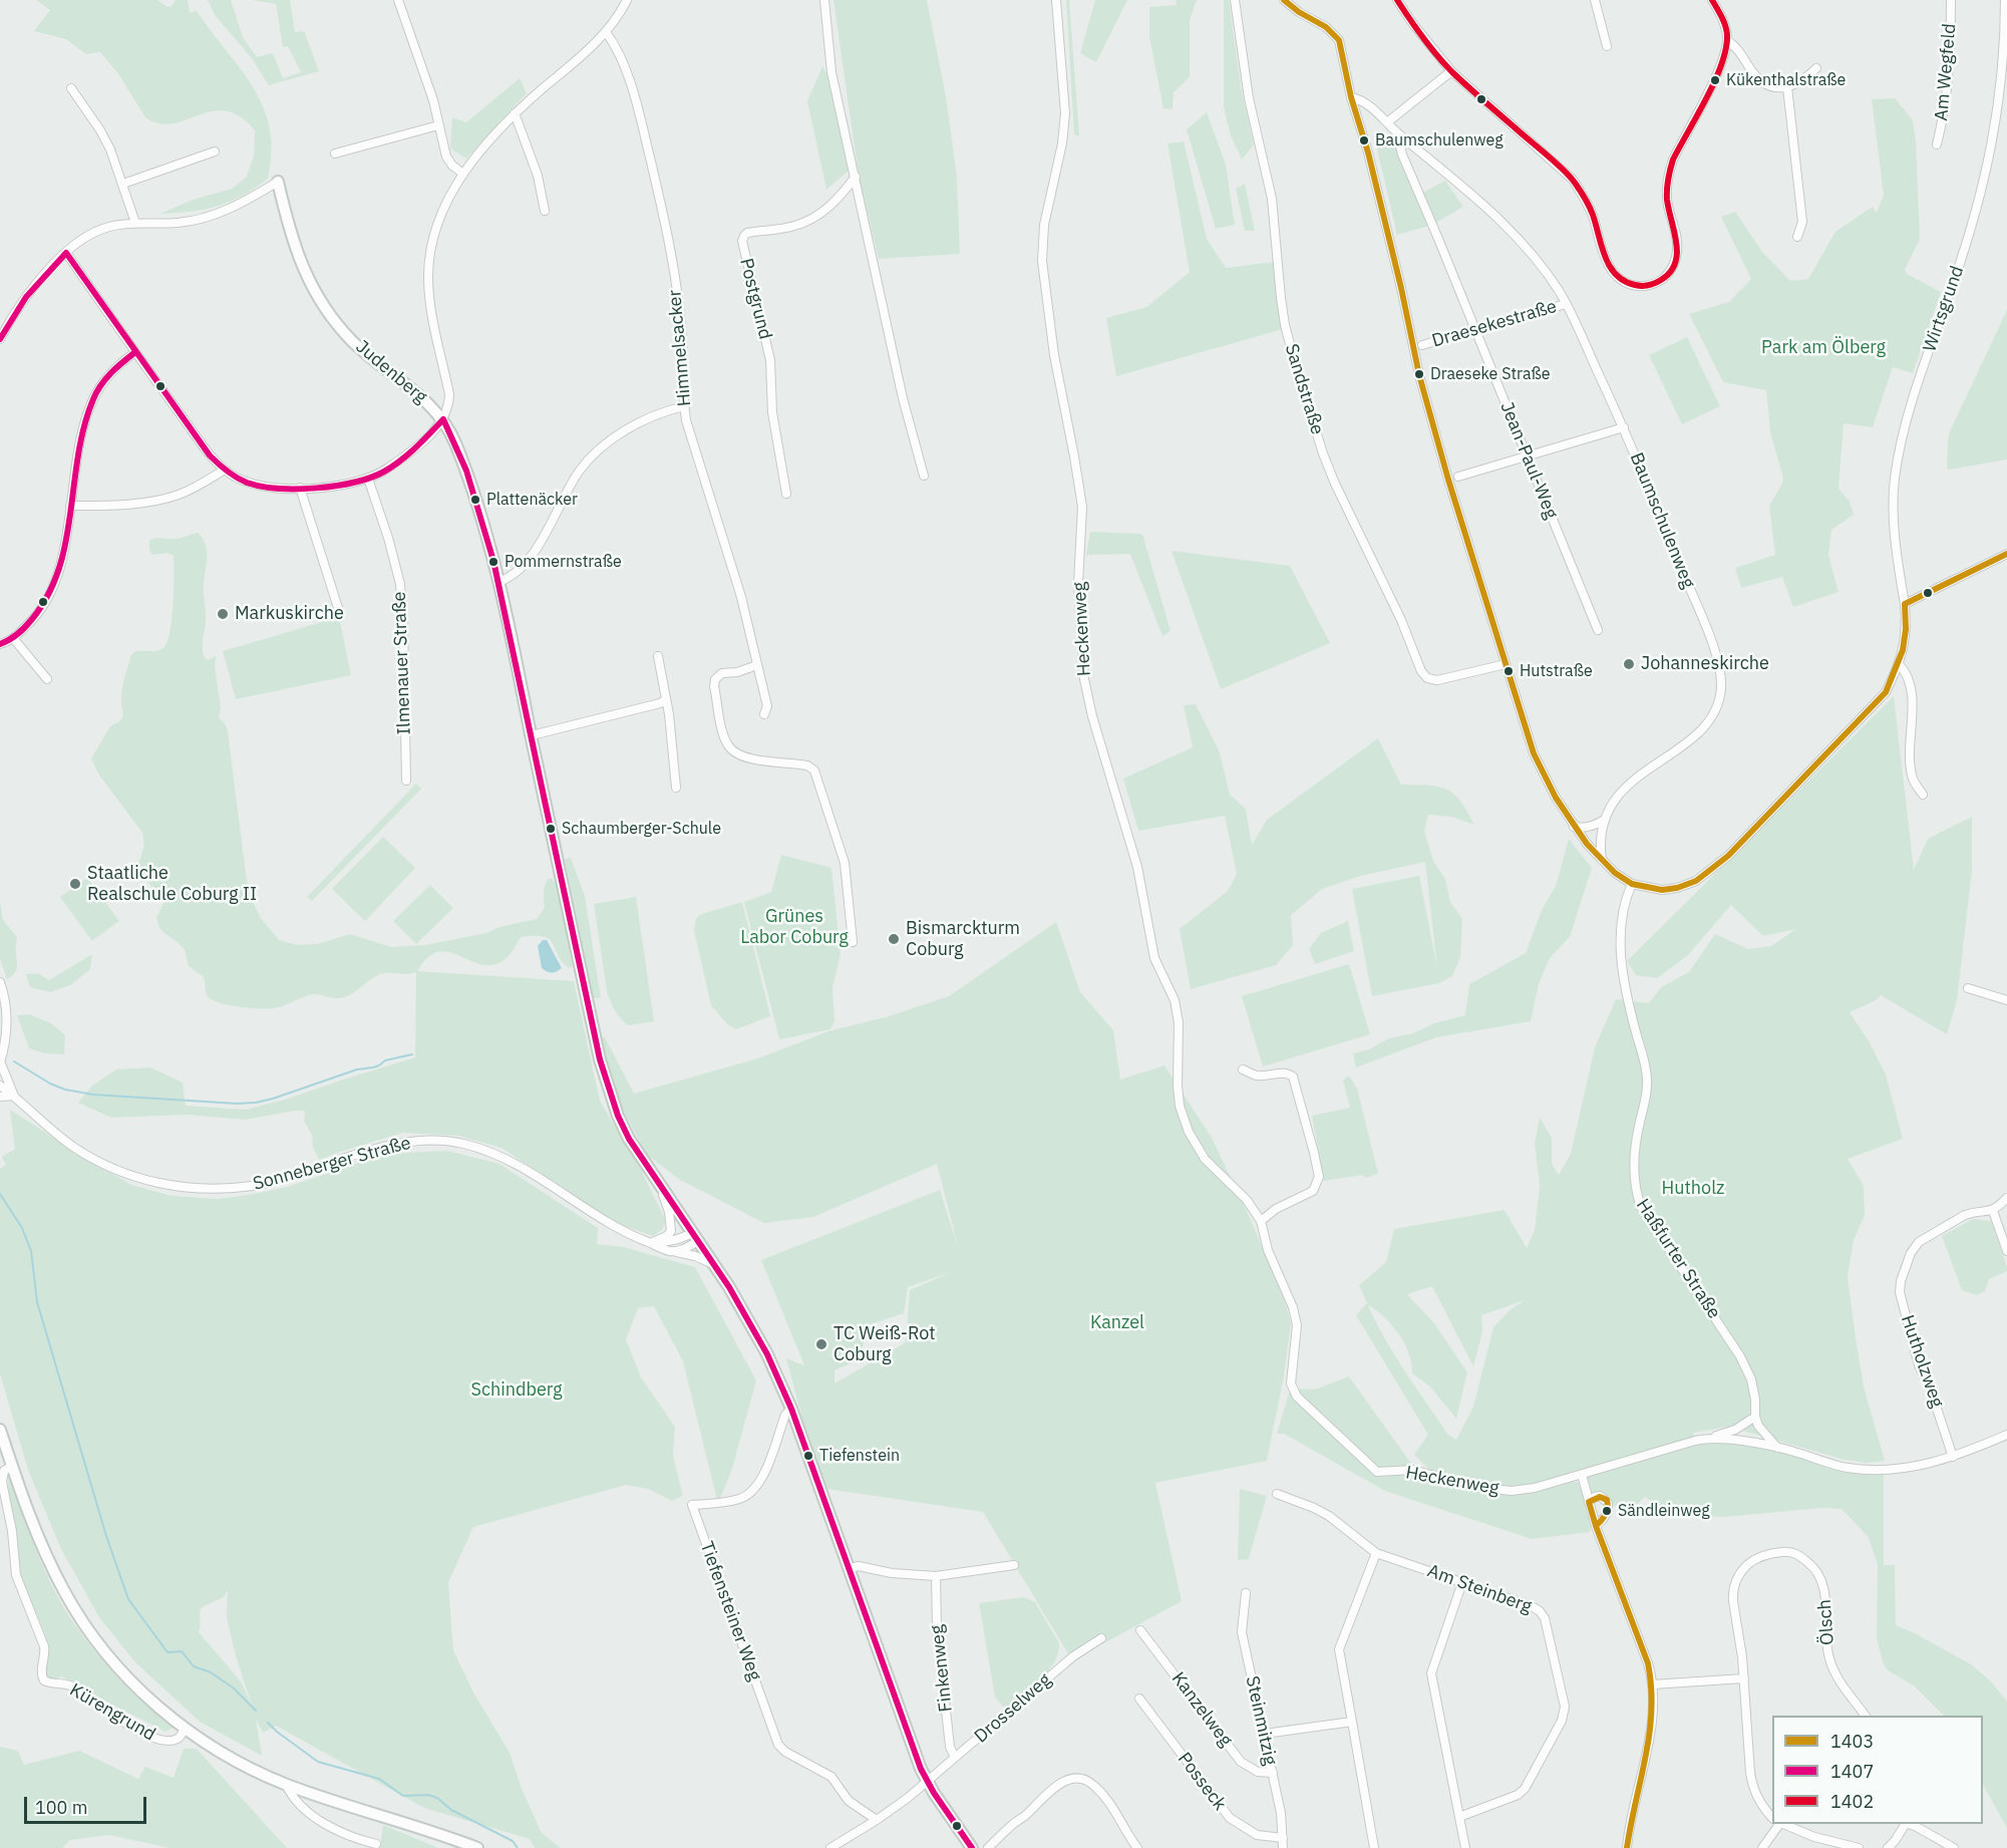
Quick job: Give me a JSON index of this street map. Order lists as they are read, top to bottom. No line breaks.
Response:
{"streets":{"street":["Am Wegfeld","Postgrund","Wirtsgrund","Draesekestraße","Himmelsacker","Judenberg","Sandstraße","Jean-Paul-Weg","Baumschulenweg","Heckenweg","Ilmenauer Straße","Sonneberger Straße","Haßfurter Straße","Hutholzweg","Am Steinberg","Tiefensteiner Weg","Ölsch","Finkenweg","Drosselweg","Kanzelweg","Kürengrund","Steinmitzig","Posseck"]},"crossings":[["Draesekestraße","Jean-Paul-Weg"],["Draesekestraße","Baumschulenweg"],["Judenberg","Sonneberger Straße"],["Judenberg","Tiefensteiner Weg"],["Judenberg","Drosselweg"],["Jean-Paul-Weg","Baumschulenweg"],["Heckenweg","Haßfurter Straße"],["Tiefensteiner Weg","Drosselweg"],["Finkenweg","Drosselweg"],["Kanzelweg","Steinmitzig"],["Steinmitzig","Posseck"]],"parks":["Park am Ölberg","Grünes Labor Coburg","Hutholz","Kanzel","Schindberg"],"places":["Kükenthalstraße","Baumschulenweg","Draeseke Straße","Plattenäcker","Pommernstraße","Markuskirche","Johanneskirche","Hutstraße","Schaumberger-Schule","Staatliche Realschule Coburg II","Bismarckturm Coburg","TC Weiß-Rot Coburg","Tiefenstein","Sändleinweg"],"lines":["transit line 1403","transit line 1402","transit line 1407"],"legend":["1403","1407","1402"],"scale_bar":"100 m"}
